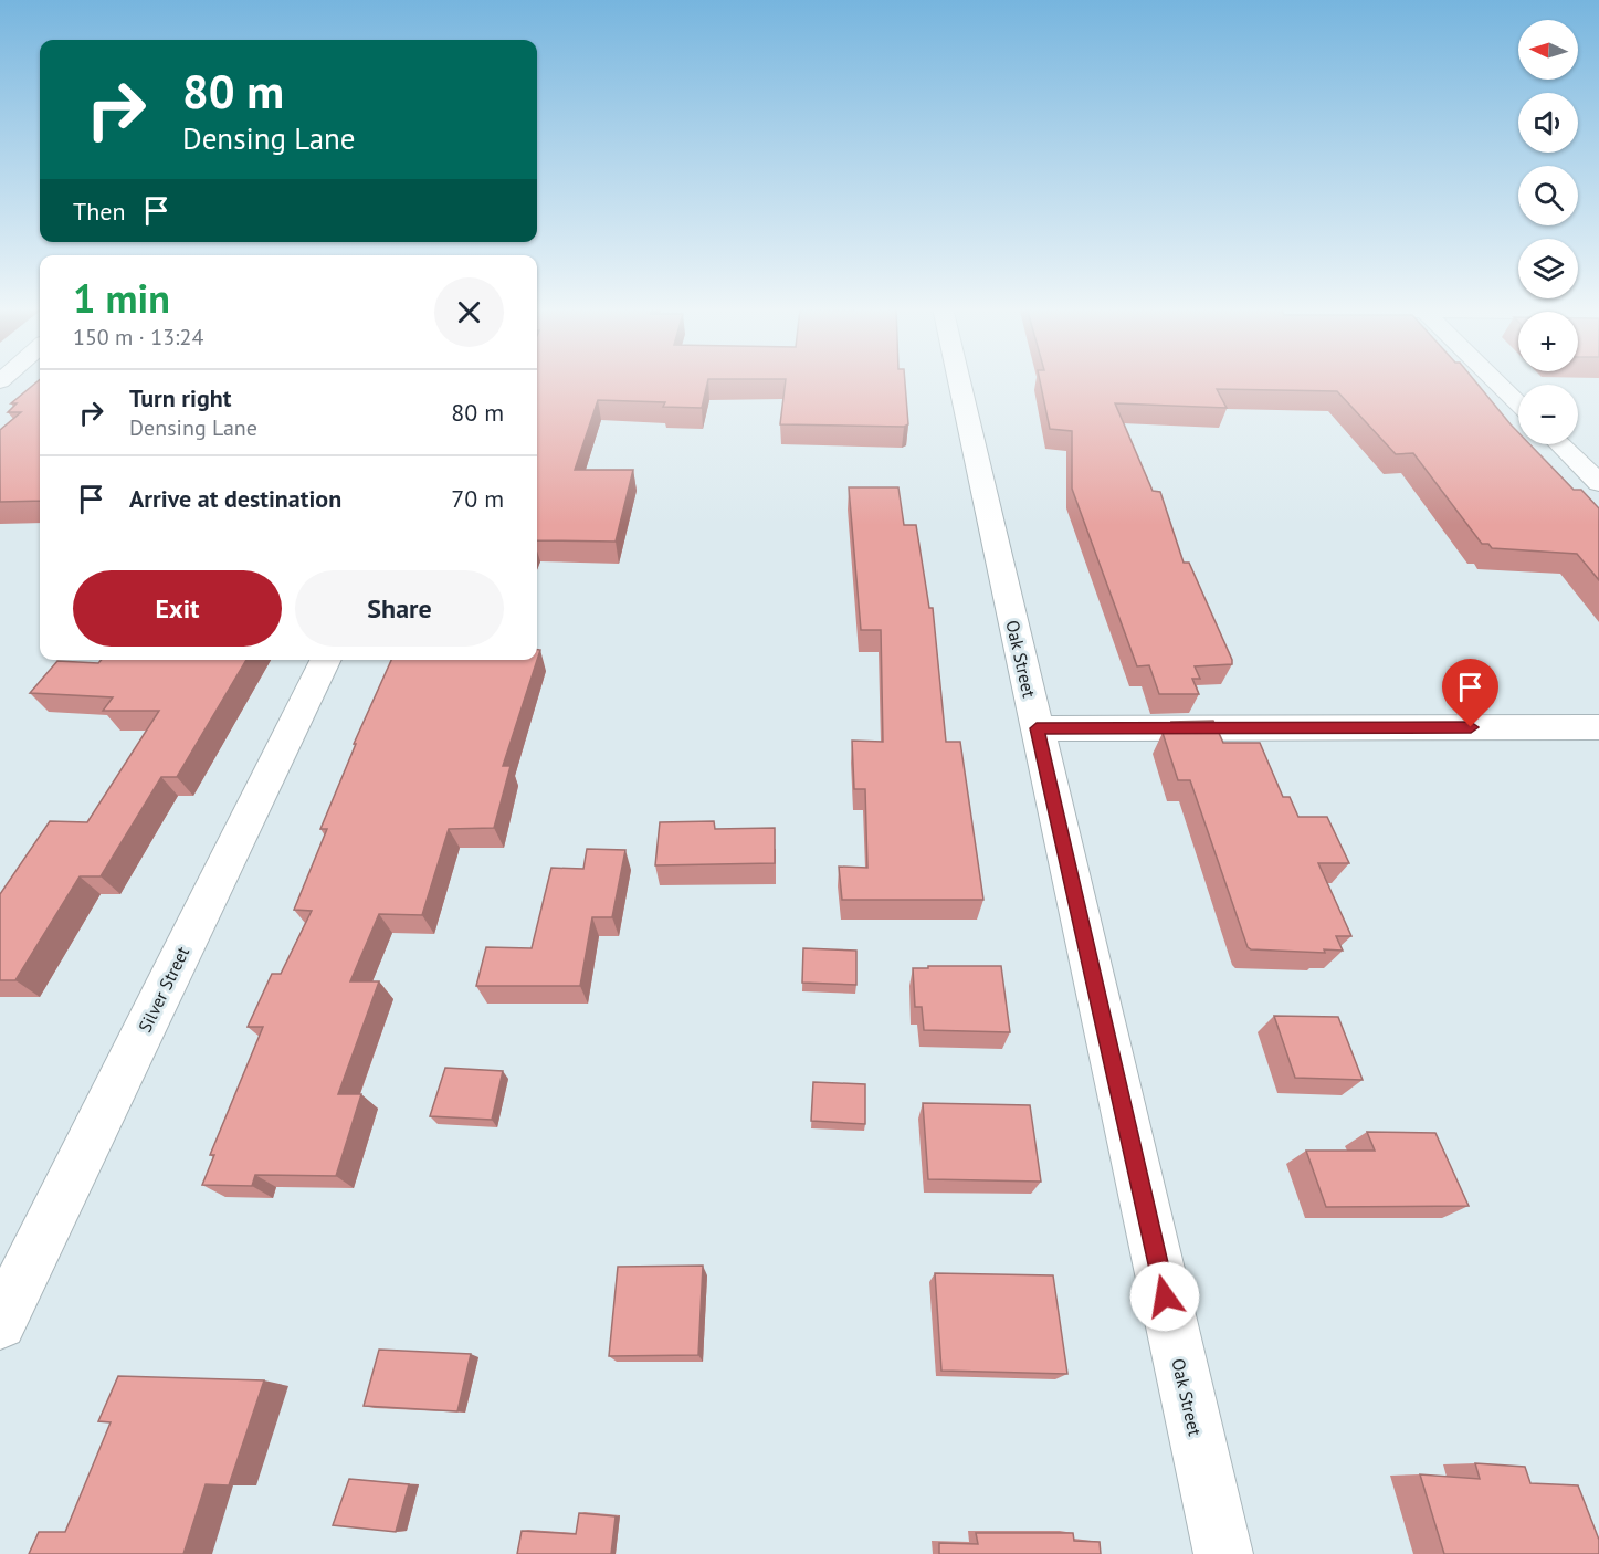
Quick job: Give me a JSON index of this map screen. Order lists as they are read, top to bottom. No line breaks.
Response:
{"streets":{"street":["Oak Street","Silver Street"]},"north":"left","page":{"map_buttons":["+","−"],"turn":["80 m","Densing Lane"],"then":"Then","heading":["1 min","150 m · 13:24"],"list":[{"name":"Turn right","note":"Densing Lane","value":"80 m"},{"name":"Arrive at destination","value":"70 m"}],"buttons":["Exit","Share"]}}
